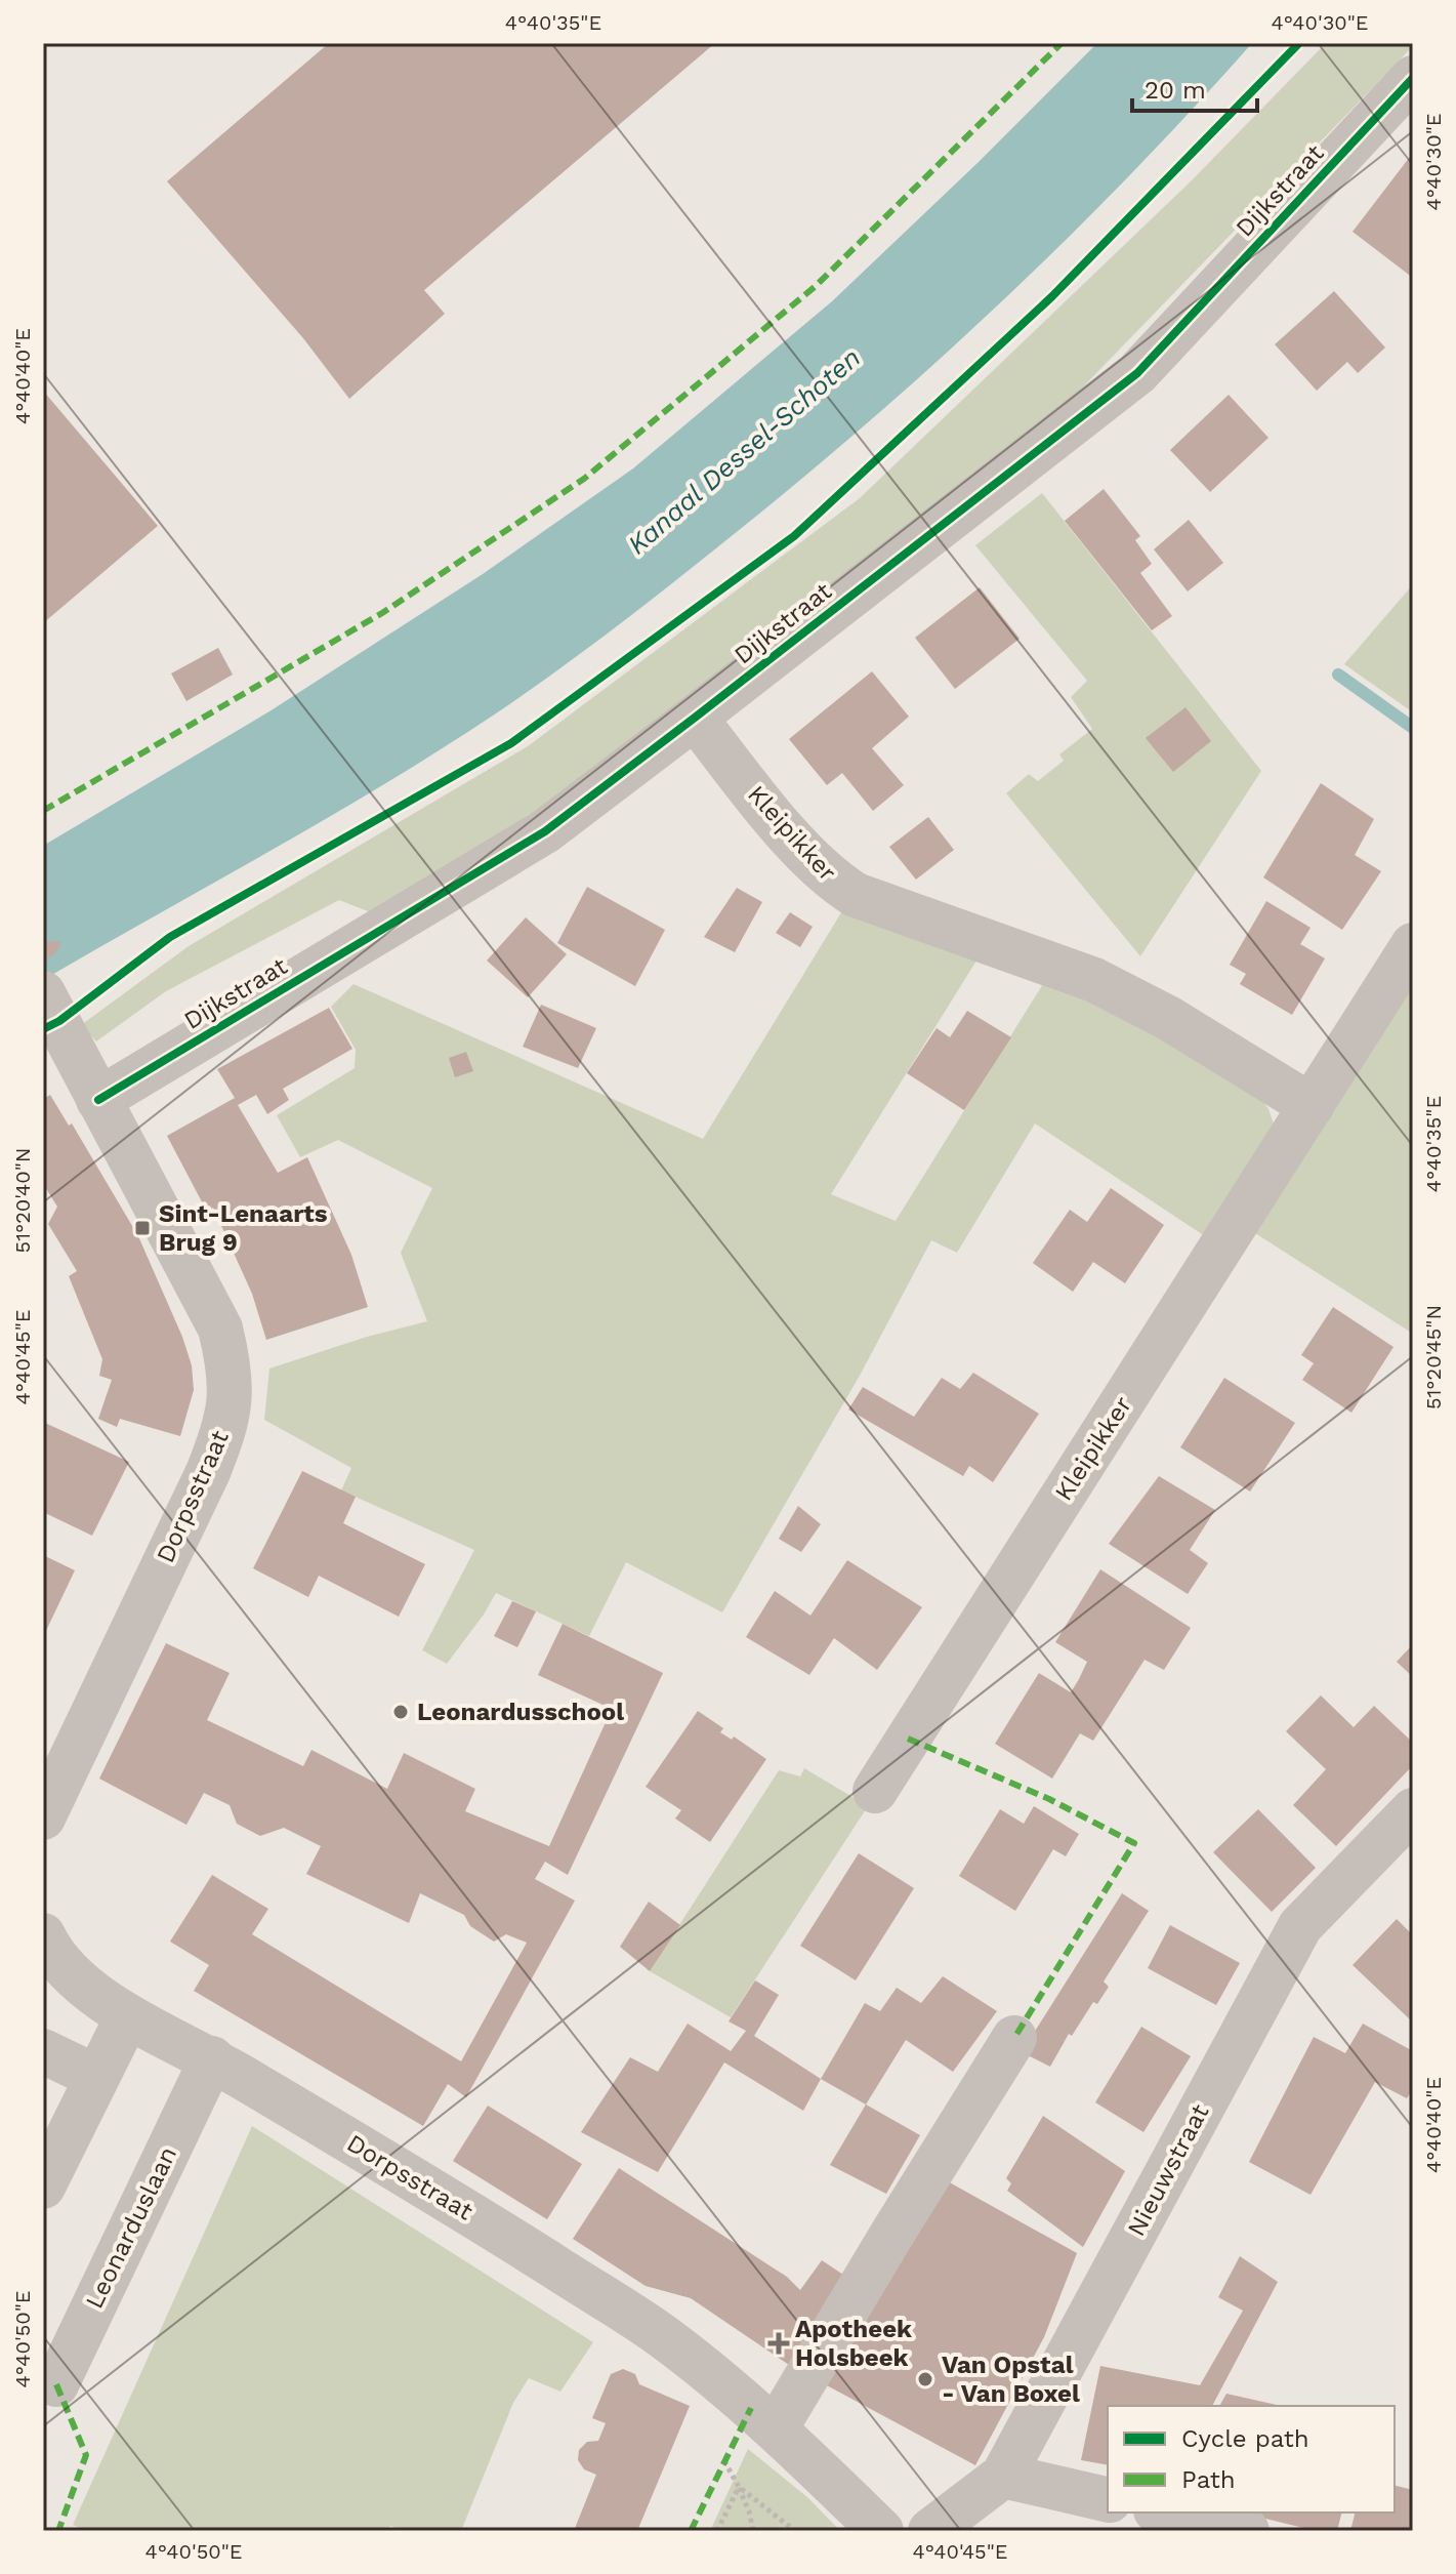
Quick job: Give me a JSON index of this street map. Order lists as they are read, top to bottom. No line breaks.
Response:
{"streets":{"street":["Dijkstraat","Kleipikker","Dorpsstraat","Nieuwstraat","Leonarduslaan"]},"crossings":[["Dijkstraat","Kleipikker"],["Dijkstraat","Dorpsstraat"],["Dorpsstraat","Leonarduslaan"]],"water":["Kanaal Dessel-Schoten"],"places":{"transit":["Sint-Lenaarts Brug 9"],"other":["Leonardusschool","Van Opstal - Van Boxel"],"health":["Apotheek Holsbeek"]},"legend":["Cycle path","Path"],"scale_bar":"20 m","coordinates":["4°40'35\"E","4°40'30\"E","4°40'40\"E","51°20'40\"N","51°20'45\"N","4°40'45\"E","4°40'50\"E"]}
